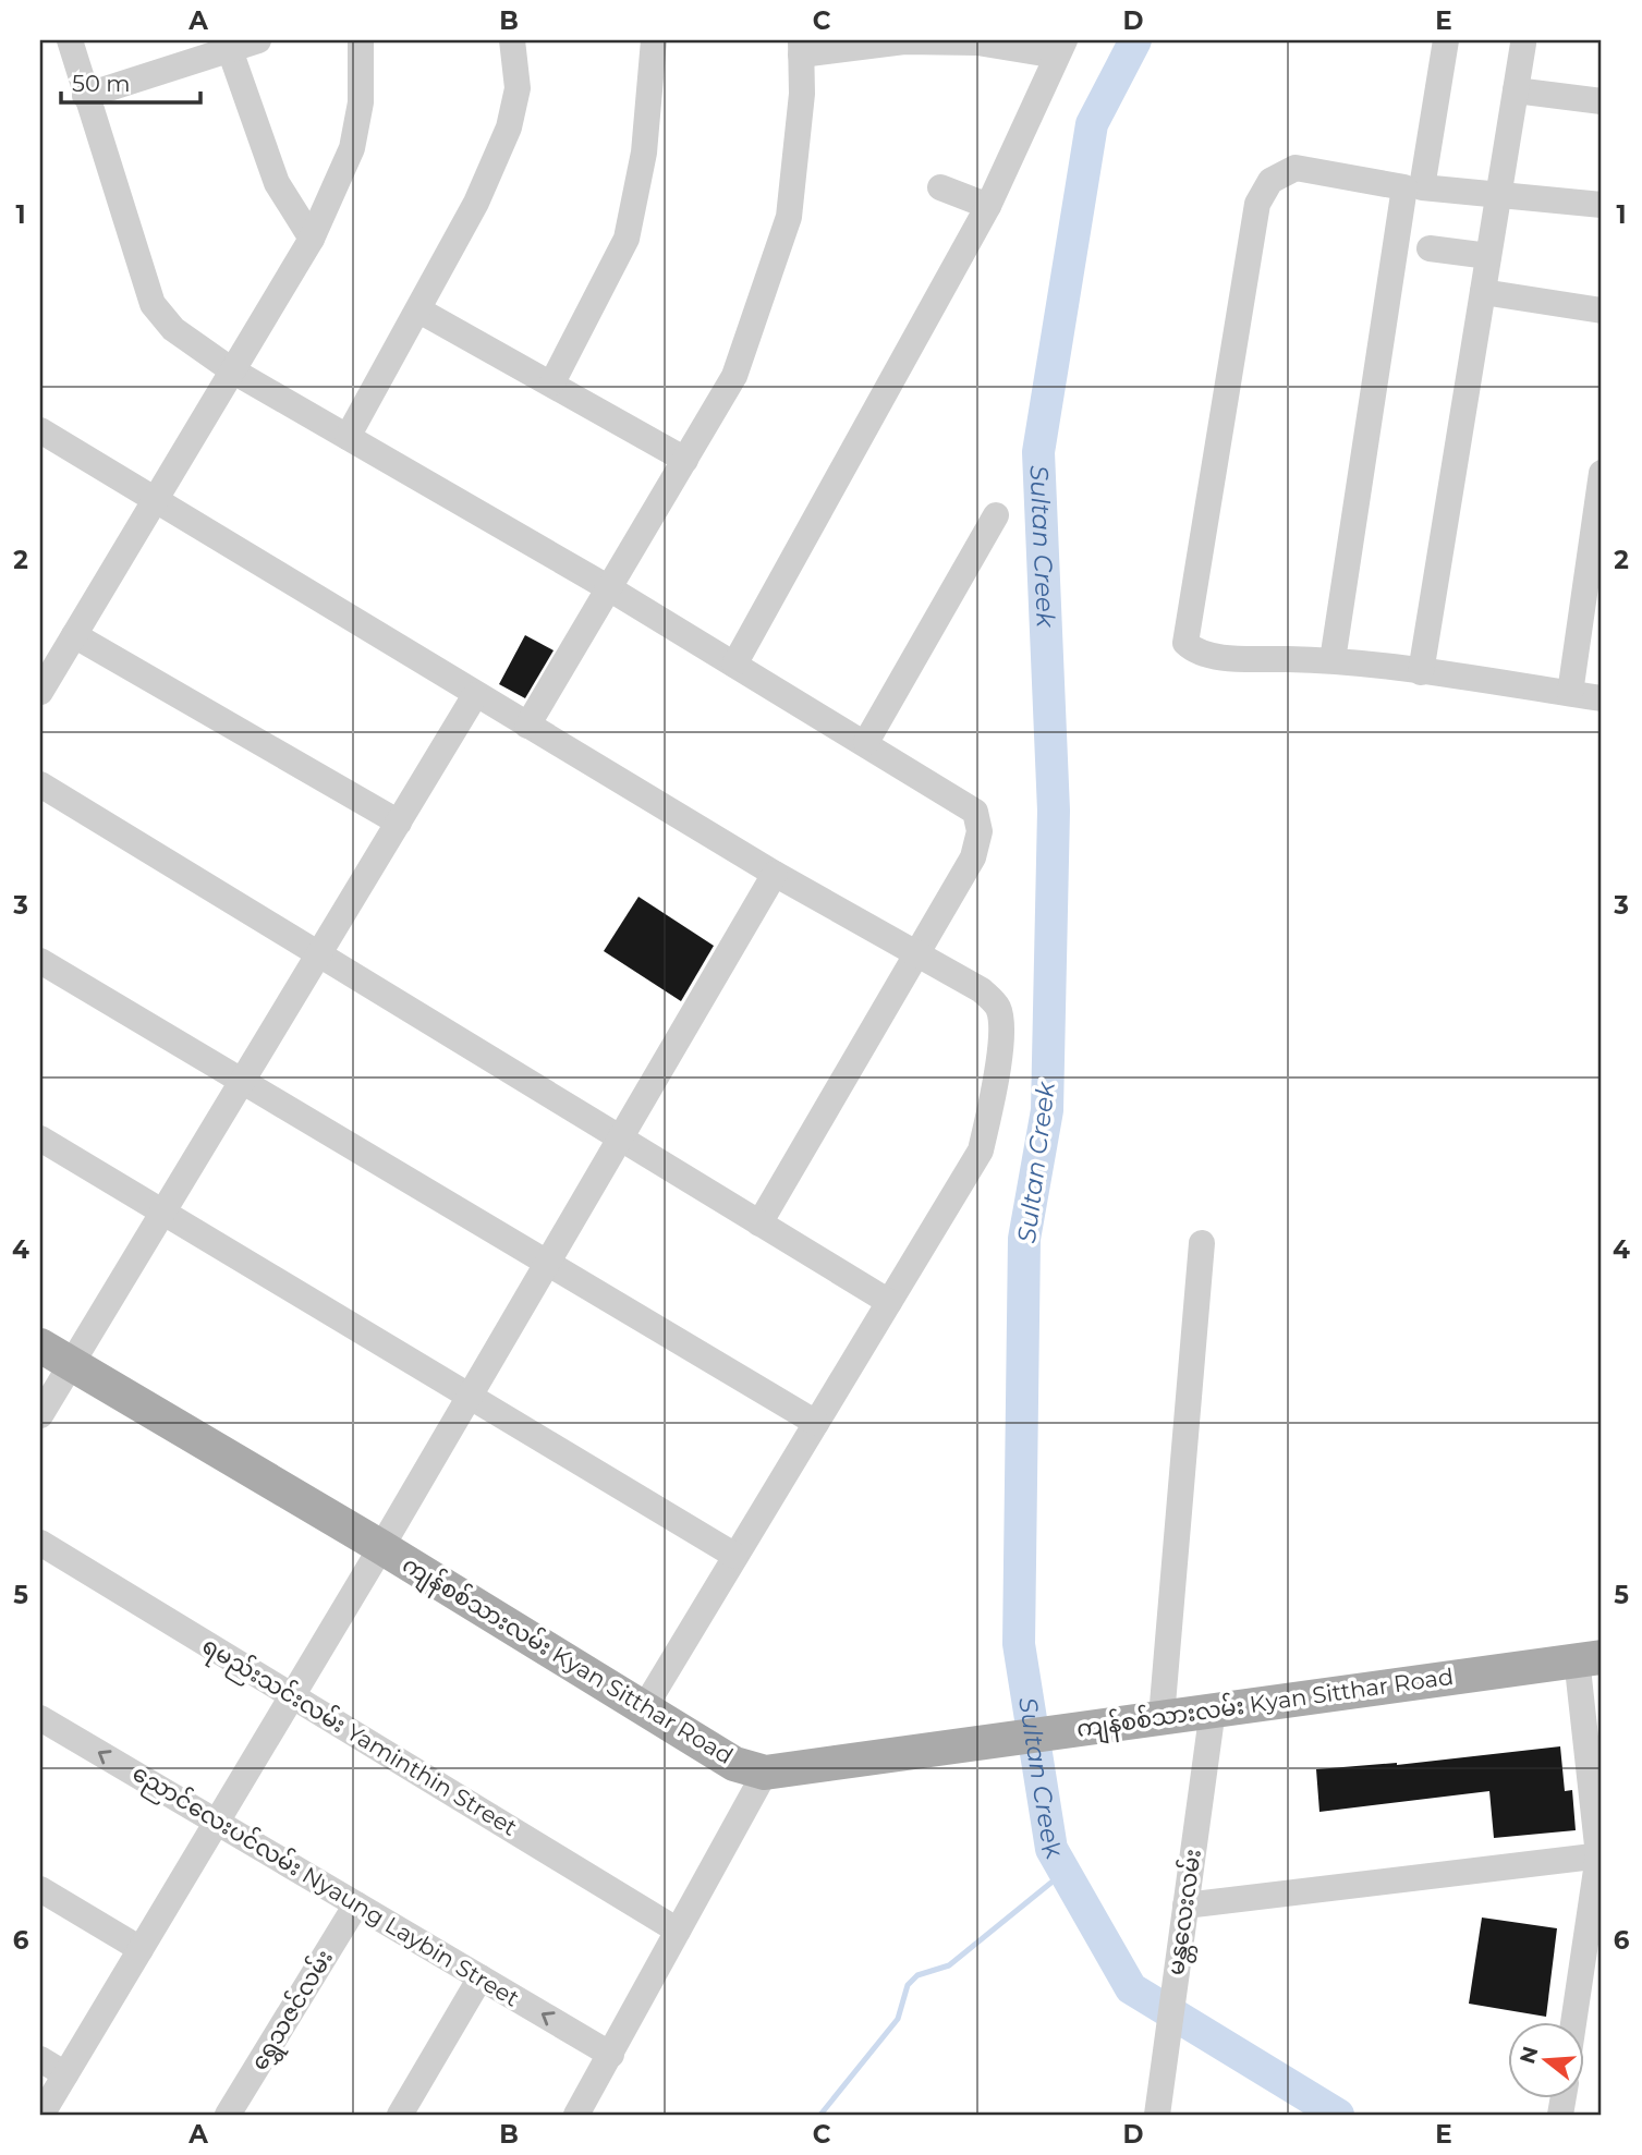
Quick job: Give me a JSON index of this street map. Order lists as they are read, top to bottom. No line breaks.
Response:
{"streets":{"main road":["ကျန်စစ်သားလမ်း Kyan Sitthar Road"],"street":["ရမည်းသင်းလမ်း Yaminthin Street","ညောင်လေးပင်လမ်း Nyaung Laybin Street","မန္တလေးလမ်း","ရွှေသဇင်လမ်း"]},"crossings":[["ကျန်စစ်သားလမ်း Kyan Sitthar Road","မန္တလေးလမ်း"],["ညောင်လေးပင်လမ်း Nyaung Laybin Street","ရွှေသဇင်လမ်း"]],"water":["Sultan Creek"],"scale_bar":"50 m","north":"left","grid":{"columns":["A","B","C","D","E"],"rows":["1","2","3","4","5","6"]}}
